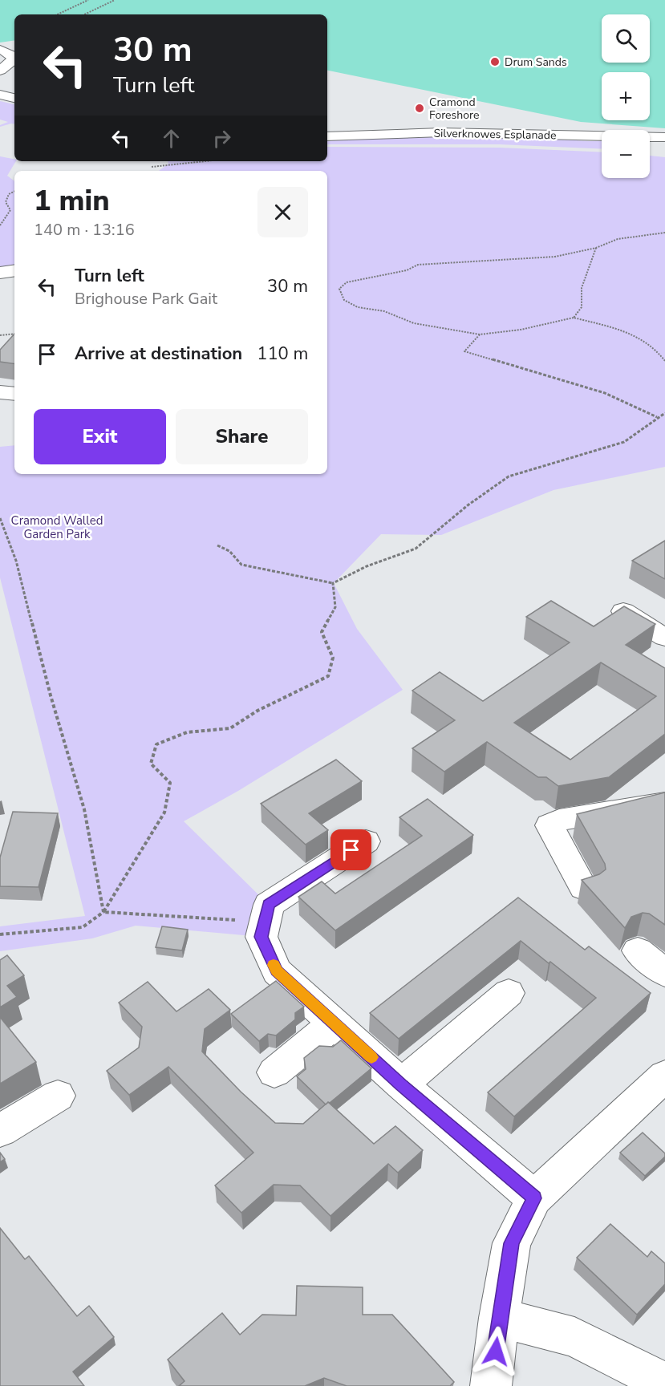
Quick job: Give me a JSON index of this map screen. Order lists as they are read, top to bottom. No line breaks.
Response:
{"streets":{"street":["Silverknowes Esplanade"]},"parks":["Cramond Walled Garden Park"],"places":["Drum Sands","Cramond Foreshore"],"page":{"map_buttons":["+","−"],"turn":["30 m","Turn left"],"heading":["1 min","140 m · 13:16"],"list":[{"name":"Turn left","note":"Brighouse Park Gait","value":"30 m"},{"name":"Arrive at destination","value":"110 m"}],"buttons":["Exit","Share"]}}
